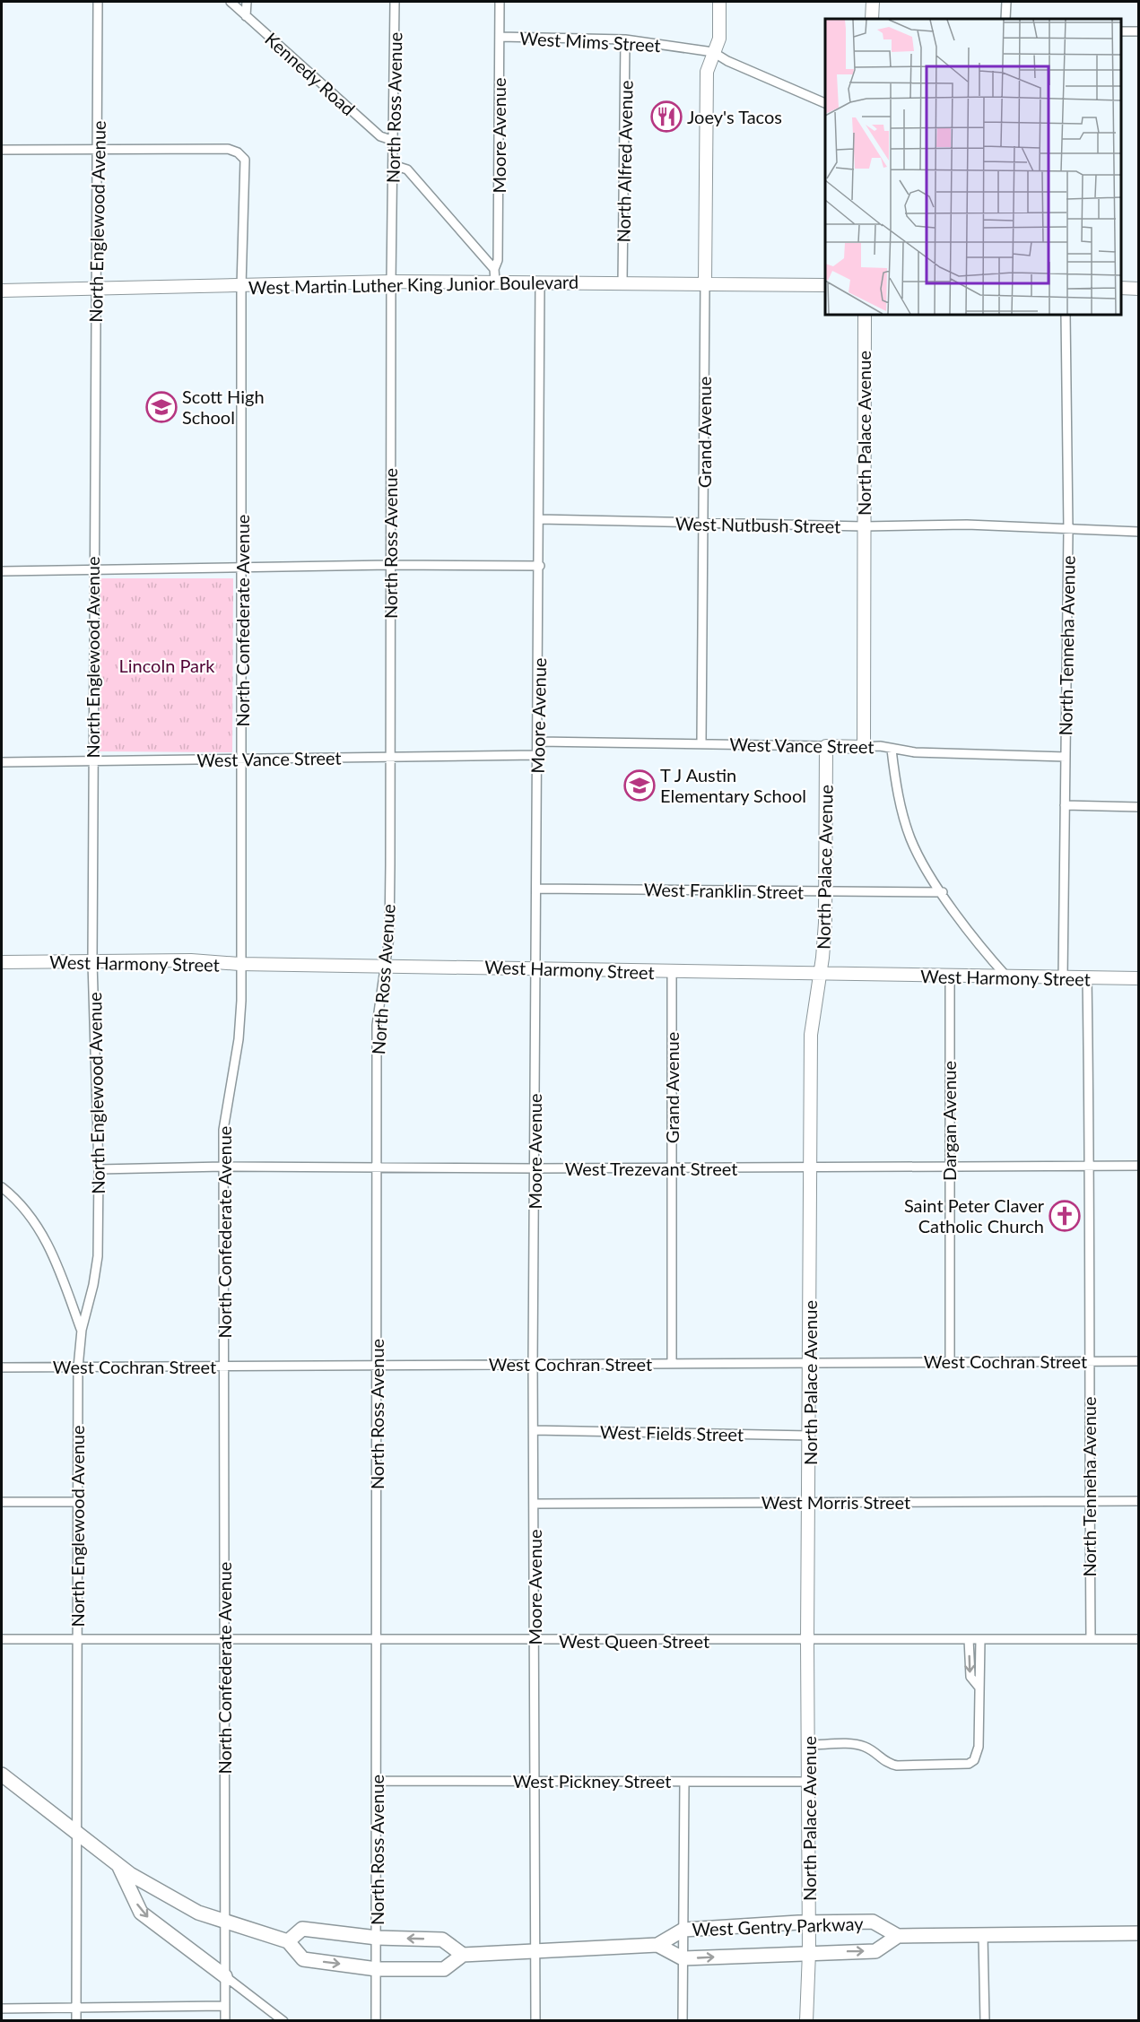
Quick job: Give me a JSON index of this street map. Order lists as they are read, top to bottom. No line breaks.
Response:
{"streets":{"main road":["West Gentry Parkway"],"street":["West Mims Street","Kennedy Road","North Ross Avenue","Moore Avenue","North Alfred Avenue","North Englewood Avenue","West Martin Luther King Junior Boulevard","Grand Avenue","North Palace Avenue","West Nutbush Street","North Confederate Avenue","North Tenneha Avenue","West Vance Street","West Franklin Street","West Harmony Street","Dargan Avenue","West Trezevant Street","West Cochran Street","West Fields Street","West Morris Street","West Queen Street","West Pickney Street"]},"crossings":[["West Mims Street","Moore Avenue"],["West Mims Street","North Alfred Avenue"],["Kennedy Road","North Ross Avenue"],["North Ross Avenue","West Martin Luther King Junior Boulevard"],["North Ross Avenue","West Vance Street"],["North Ross Avenue","West Harmony Street"],["North Ross Avenue","West Trezevant Street"],["North Ross Avenue","West Cochran Street"],["North Ross Avenue","West Queen Street"],["North Ross Avenue","West Pickney Street"],["Moore Avenue","West Martin Luther King Junior Boulevard"],["Moore Avenue","West Nutbush Street"],["Moore Avenue","West Vance Street"],["Moore Avenue","West Franklin Street"],["Moore Avenue","West Harmony Street"],["Moore Avenue","West Trezevant Street"],["Moore Avenue","West Cochran Street"],["Moore Avenue","West Fields Street"],["Moore Avenue","West Morris Street"],["Moore Avenue","West Queen Street"],["Moore Avenue","West Pickney Street"],["Moore Avenue","West Gentry Parkway"],["North Alfred Avenue","West Martin Luther King Junior Boulevard"],["North Englewood Avenue","West Martin Luther King Junior Boulevard"],["North Englewood Avenue","North Confederate Avenue"],["North Englewood Avenue","West Vance Street"],["North Englewood Avenue","West Harmony Street"],["North Englewood Avenue","West Trezevant Street"],["North Englewood Avenue","West Cochran Street"],["North Englewood Avenue","West Queen Street"],["West Martin Luther King Junior Boulevard","Grand Avenue"],["West Martin Luther King Junior Boulevard","North Confederate Avenue"],["Grand Avenue","West Nutbush Street"],["Grand Avenue","West Vance Street"],["Grand Avenue","West Harmony Street"],["Grand Avenue","West Trezevant Street"],["Grand Avenue","West Cochran Street"],["North Palace Avenue","West Nutbush Street"],["North Palace Avenue","West Vance Street"],["North Palace Avenue","West Franklin Street"],["North Palace Avenue","West Harmony Street"],["North Palace Avenue","West Trezevant Street"],["North Palace Avenue","West Cochran Street"],["North Palace Avenue","West Fields Street"],["North Palace Avenue","West Morris Street"],["North Palace Avenue","West Queen Street"],["North Palace Avenue","West Pickney Street"],["North Palace Avenue","West Gentry Parkway"],["West Nutbush Street","North Tenneha Avenue"],["North Confederate Avenue","West Vance Street"],["North Confederate Avenue","West Harmony Street"],["North Confederate Avenue","West Trezevant Street"],["North Confederate Avenue","West Cochran Street"],["North Confederate Avenue","West Queen Street"],["North Tenneha Avenue","West Vance Street"],["North Tenneha Avenue","West Harmony Street"],["North Tenneha Avenue","West Trezevant Street"],["North Tenneha Avenue","West Cochran Street"],["North Tenneha Avenue","West Morris Street"],["North Tenneha Avenue","West Queen Street"],["West Harmony Street","Dargan Avenue"],["Dargan Avenue","West Trezevant Street"],["Dargan Avenue","West Cochran Street"]],"parks":["Lincoln Park"],"places":{"restaurant":["Joey's Tacos"],"school or university":["Scott High School","T J Austin Elementary School"],"church":["Saint Peter Claver Catholic Church"]}}
